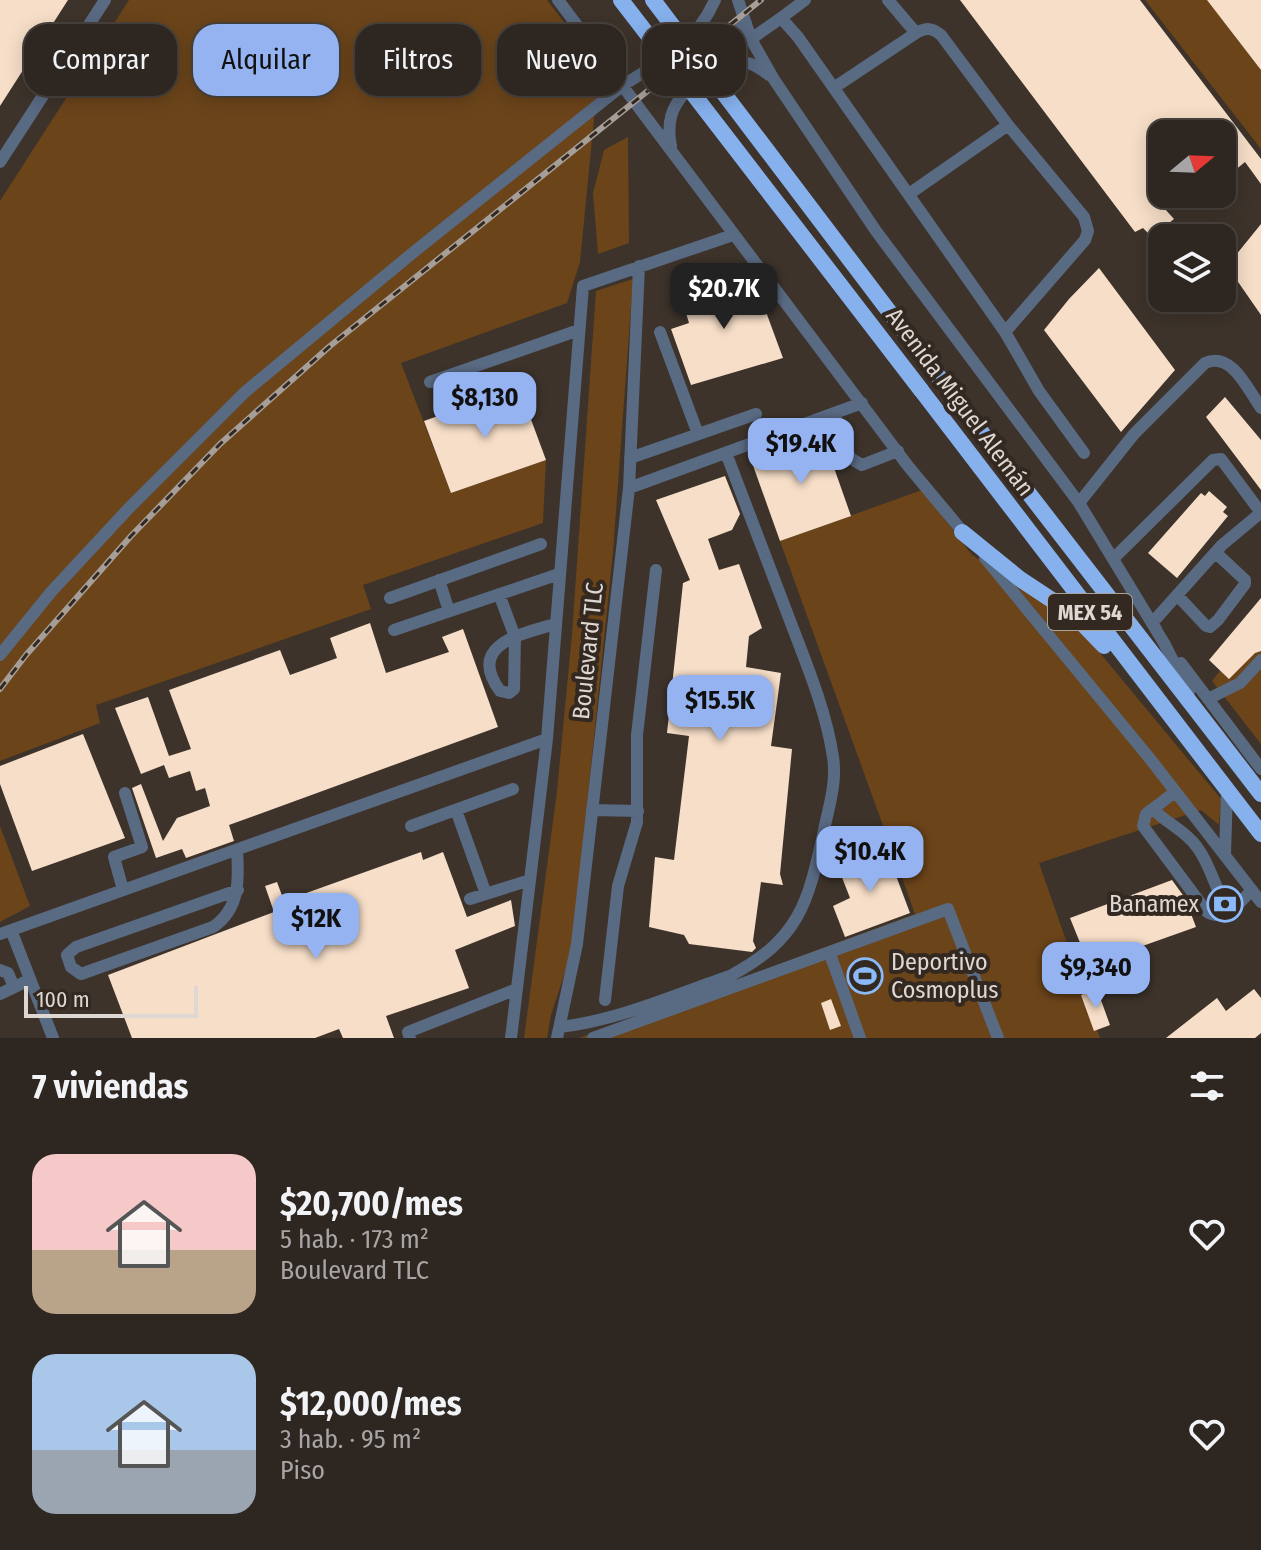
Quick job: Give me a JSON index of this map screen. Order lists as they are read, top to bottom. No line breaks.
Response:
{"streets":{"highway":["Avenida Miguel Alemán","MEX 54"],"street":["Boulevard TLC"]},"places":{"bank":["Banamex"],"sports":["Deportivo Cosmoplus"]},"scale_bar":"100 m","north":"right","page":{"chip":["Comprar","Alquilar","Filtros","Nuevo","Piso"],"price":["$20.7K","$8,130","$19.4K","$15.5K","$10.4K","$12K","$9,340"],"scale":"100 m","heading":"7 viviendas","list":[{"name":"$20,700/mes","note":"5 hab. · 173 m² · Boulevard TLC"},{"name":"$12,000/mes","note":"3 hab. · 95 m² · Piso"}]}}
